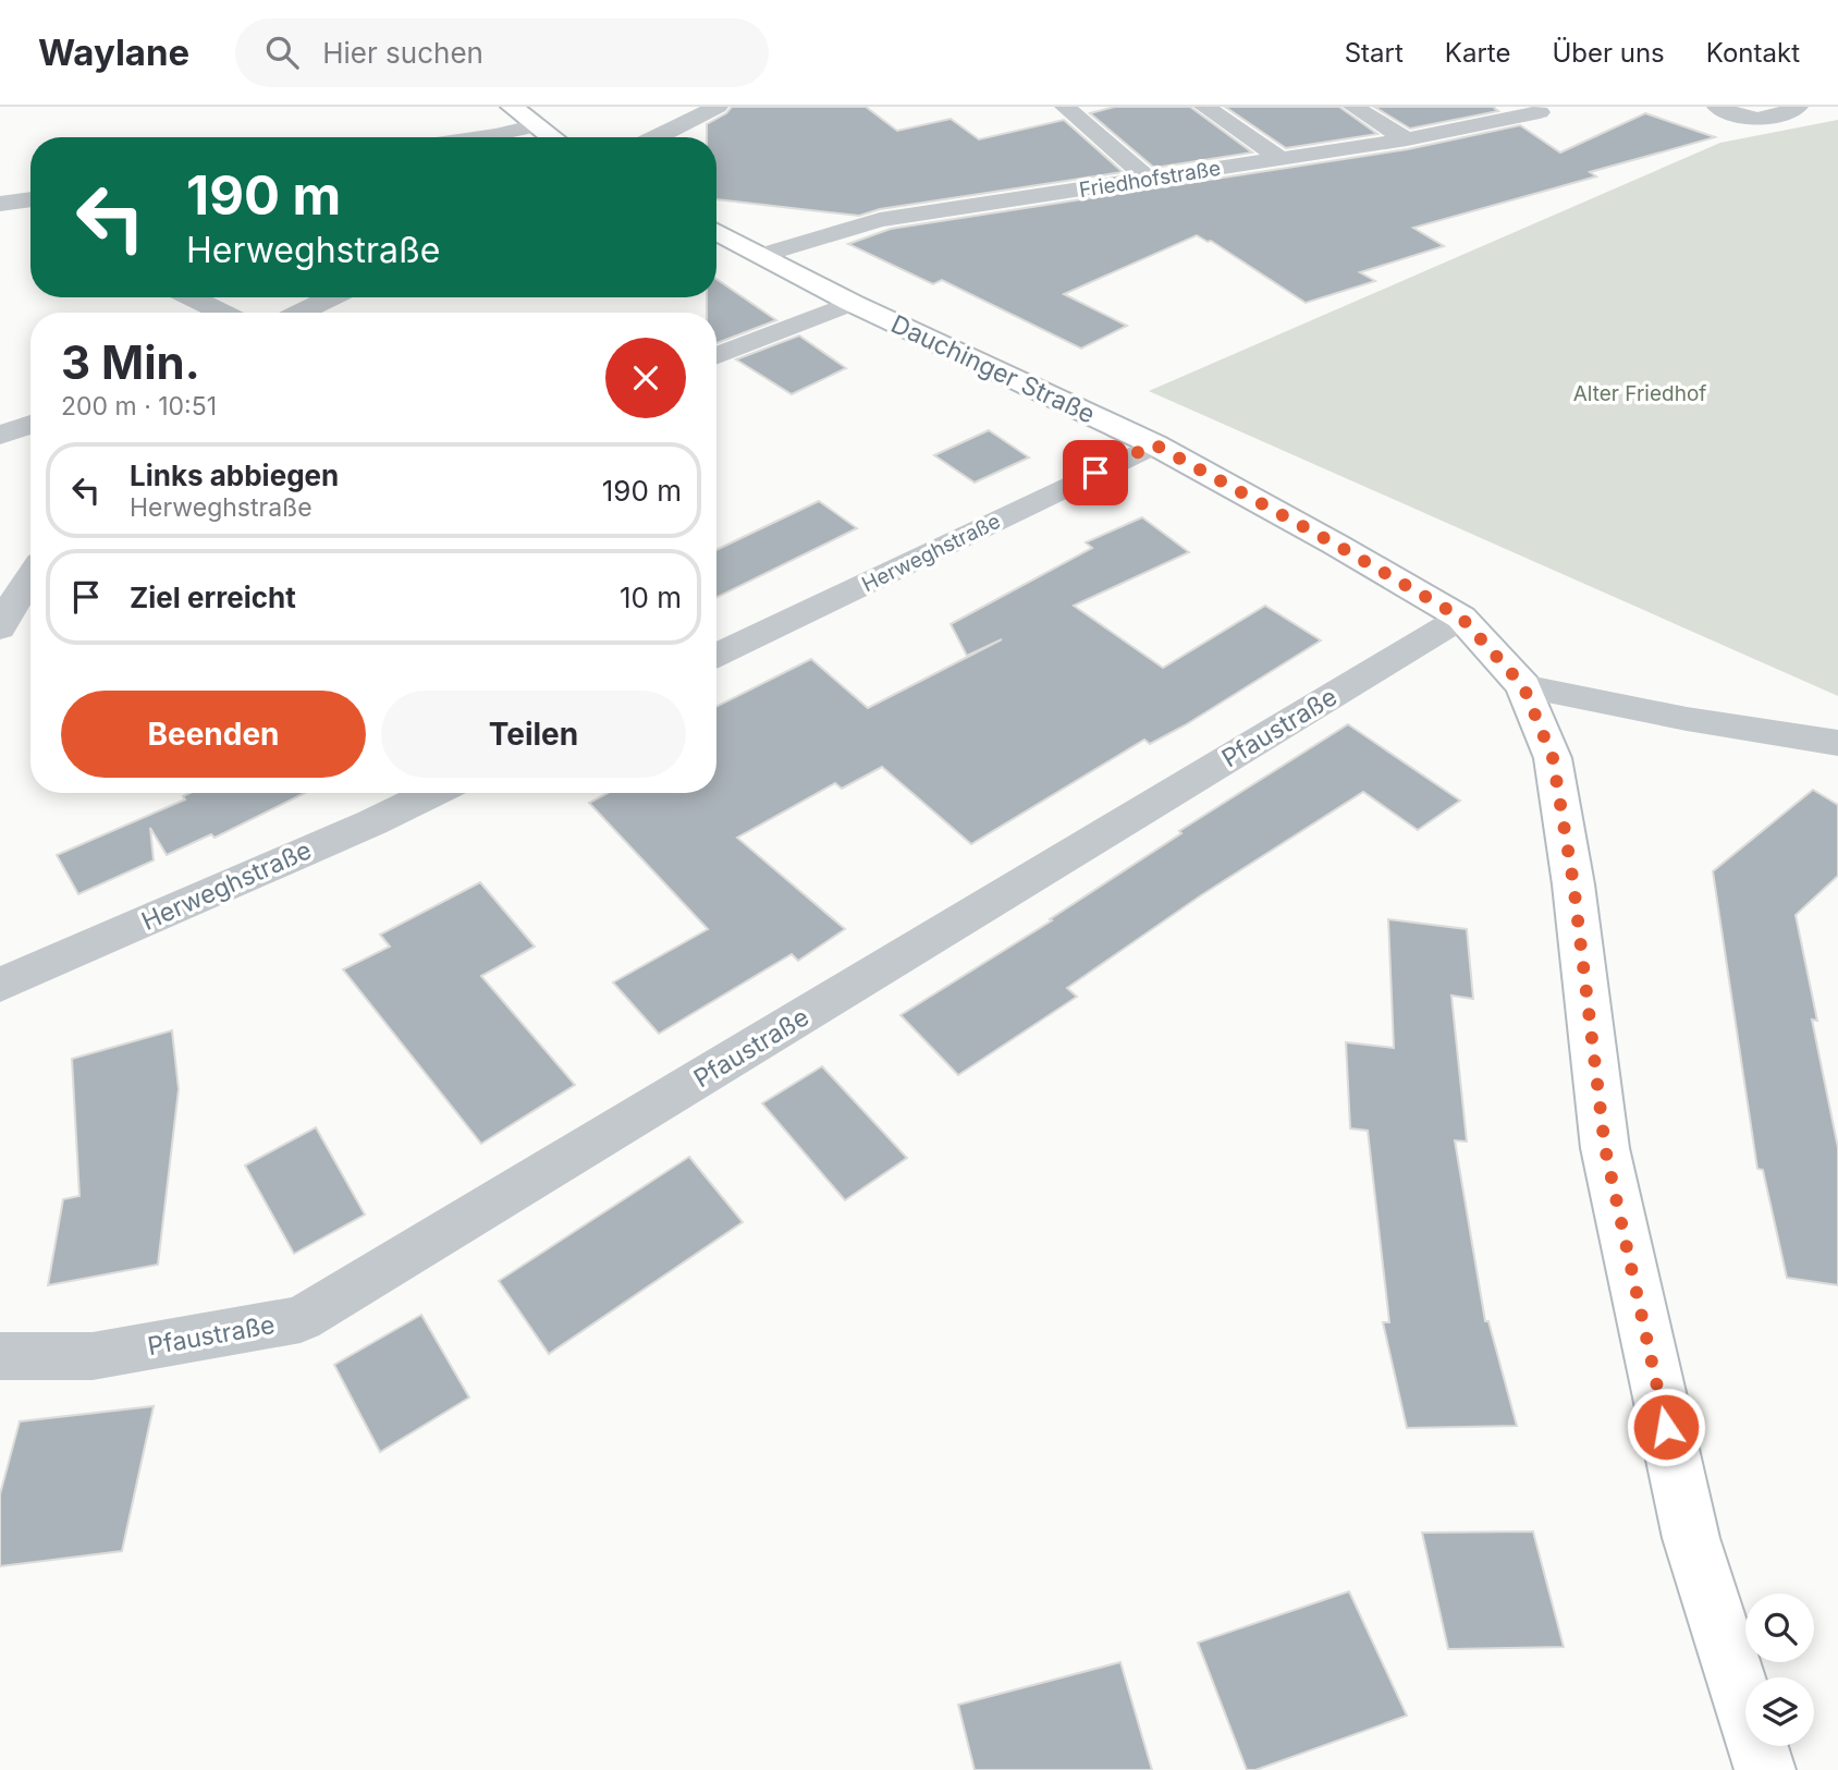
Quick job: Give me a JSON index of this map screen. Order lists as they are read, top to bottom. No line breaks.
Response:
{"streets":{"main road":["Dauchinger Straße"],"street":["Friedhofstraße","Herweghstraße","Pfaustraße"]},"crossings":[["Friedhofstraße","Dauchinger Straße"],["Dauchinger Straße","Herweghstraße"],["Dauchinger Straße","Pfaustraße"]],"parks":["Alter Friedhof"],"page":{"header":"Waylane","search":"Hier suchen","nav":["Start","Karte","Über uns","Kontakt"],"turn":["190 m","Herweghstraße"],"heading":["3 Min.","200 m · 10:51"],"list":[{"name":"Links abbiegen","note":"Herweghstraße","value":"190 m"},{"name":"Ziel erreicht","value":"10 m"}],"buttons":["Beenden","Teilen"]}}
